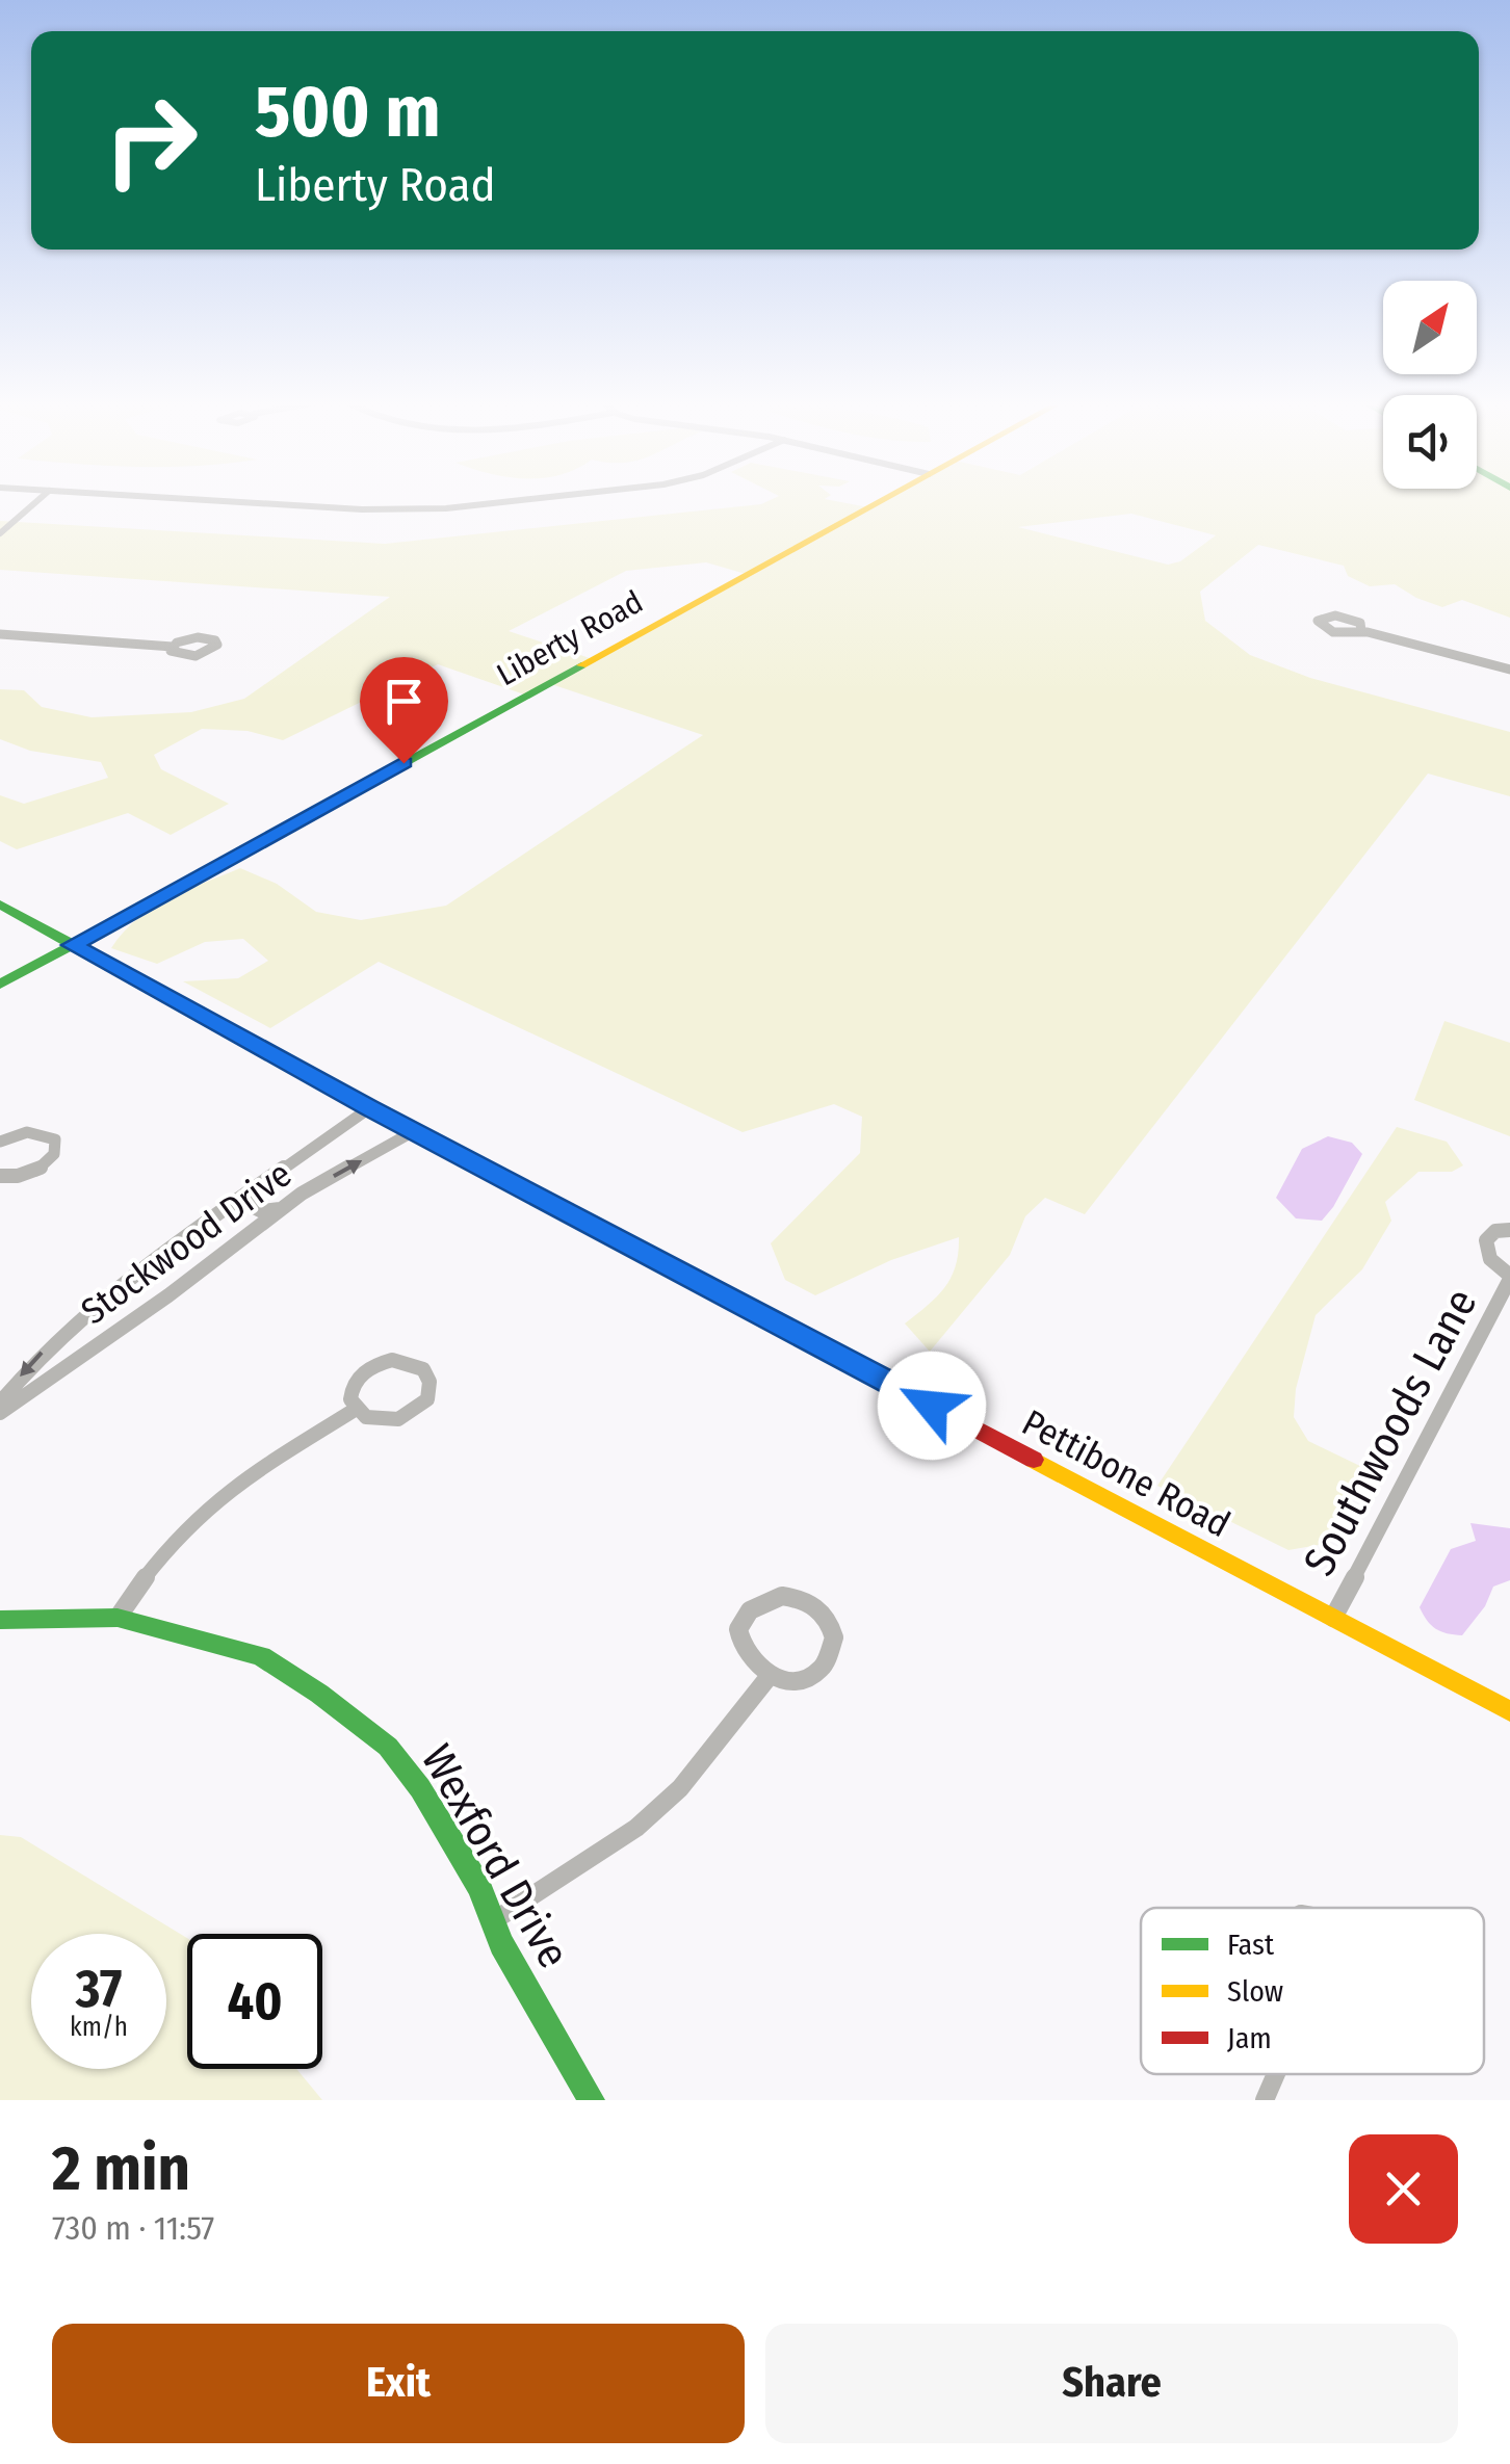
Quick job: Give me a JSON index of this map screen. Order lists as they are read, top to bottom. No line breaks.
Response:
{"streets":{"street":["Liberty Road","Stockwood Drive","Southwoods Lane","Pettibone Road","Wexford Drive"]},"crossings":[["Liberty Road","Pettibone Road"],["Stockwood Drive","Pettibone Road"],["Southwoods Lane","Pettibone Road"]],"legend":["Fast","Slow","Jam"],"north":"top right","page":{"turn":["500 m","Liberty Road"],"speed":"37 km/h","limit":"40","heading":["2 min","730 m · 11:57"],"buttons":["Exit","Share"]}}
